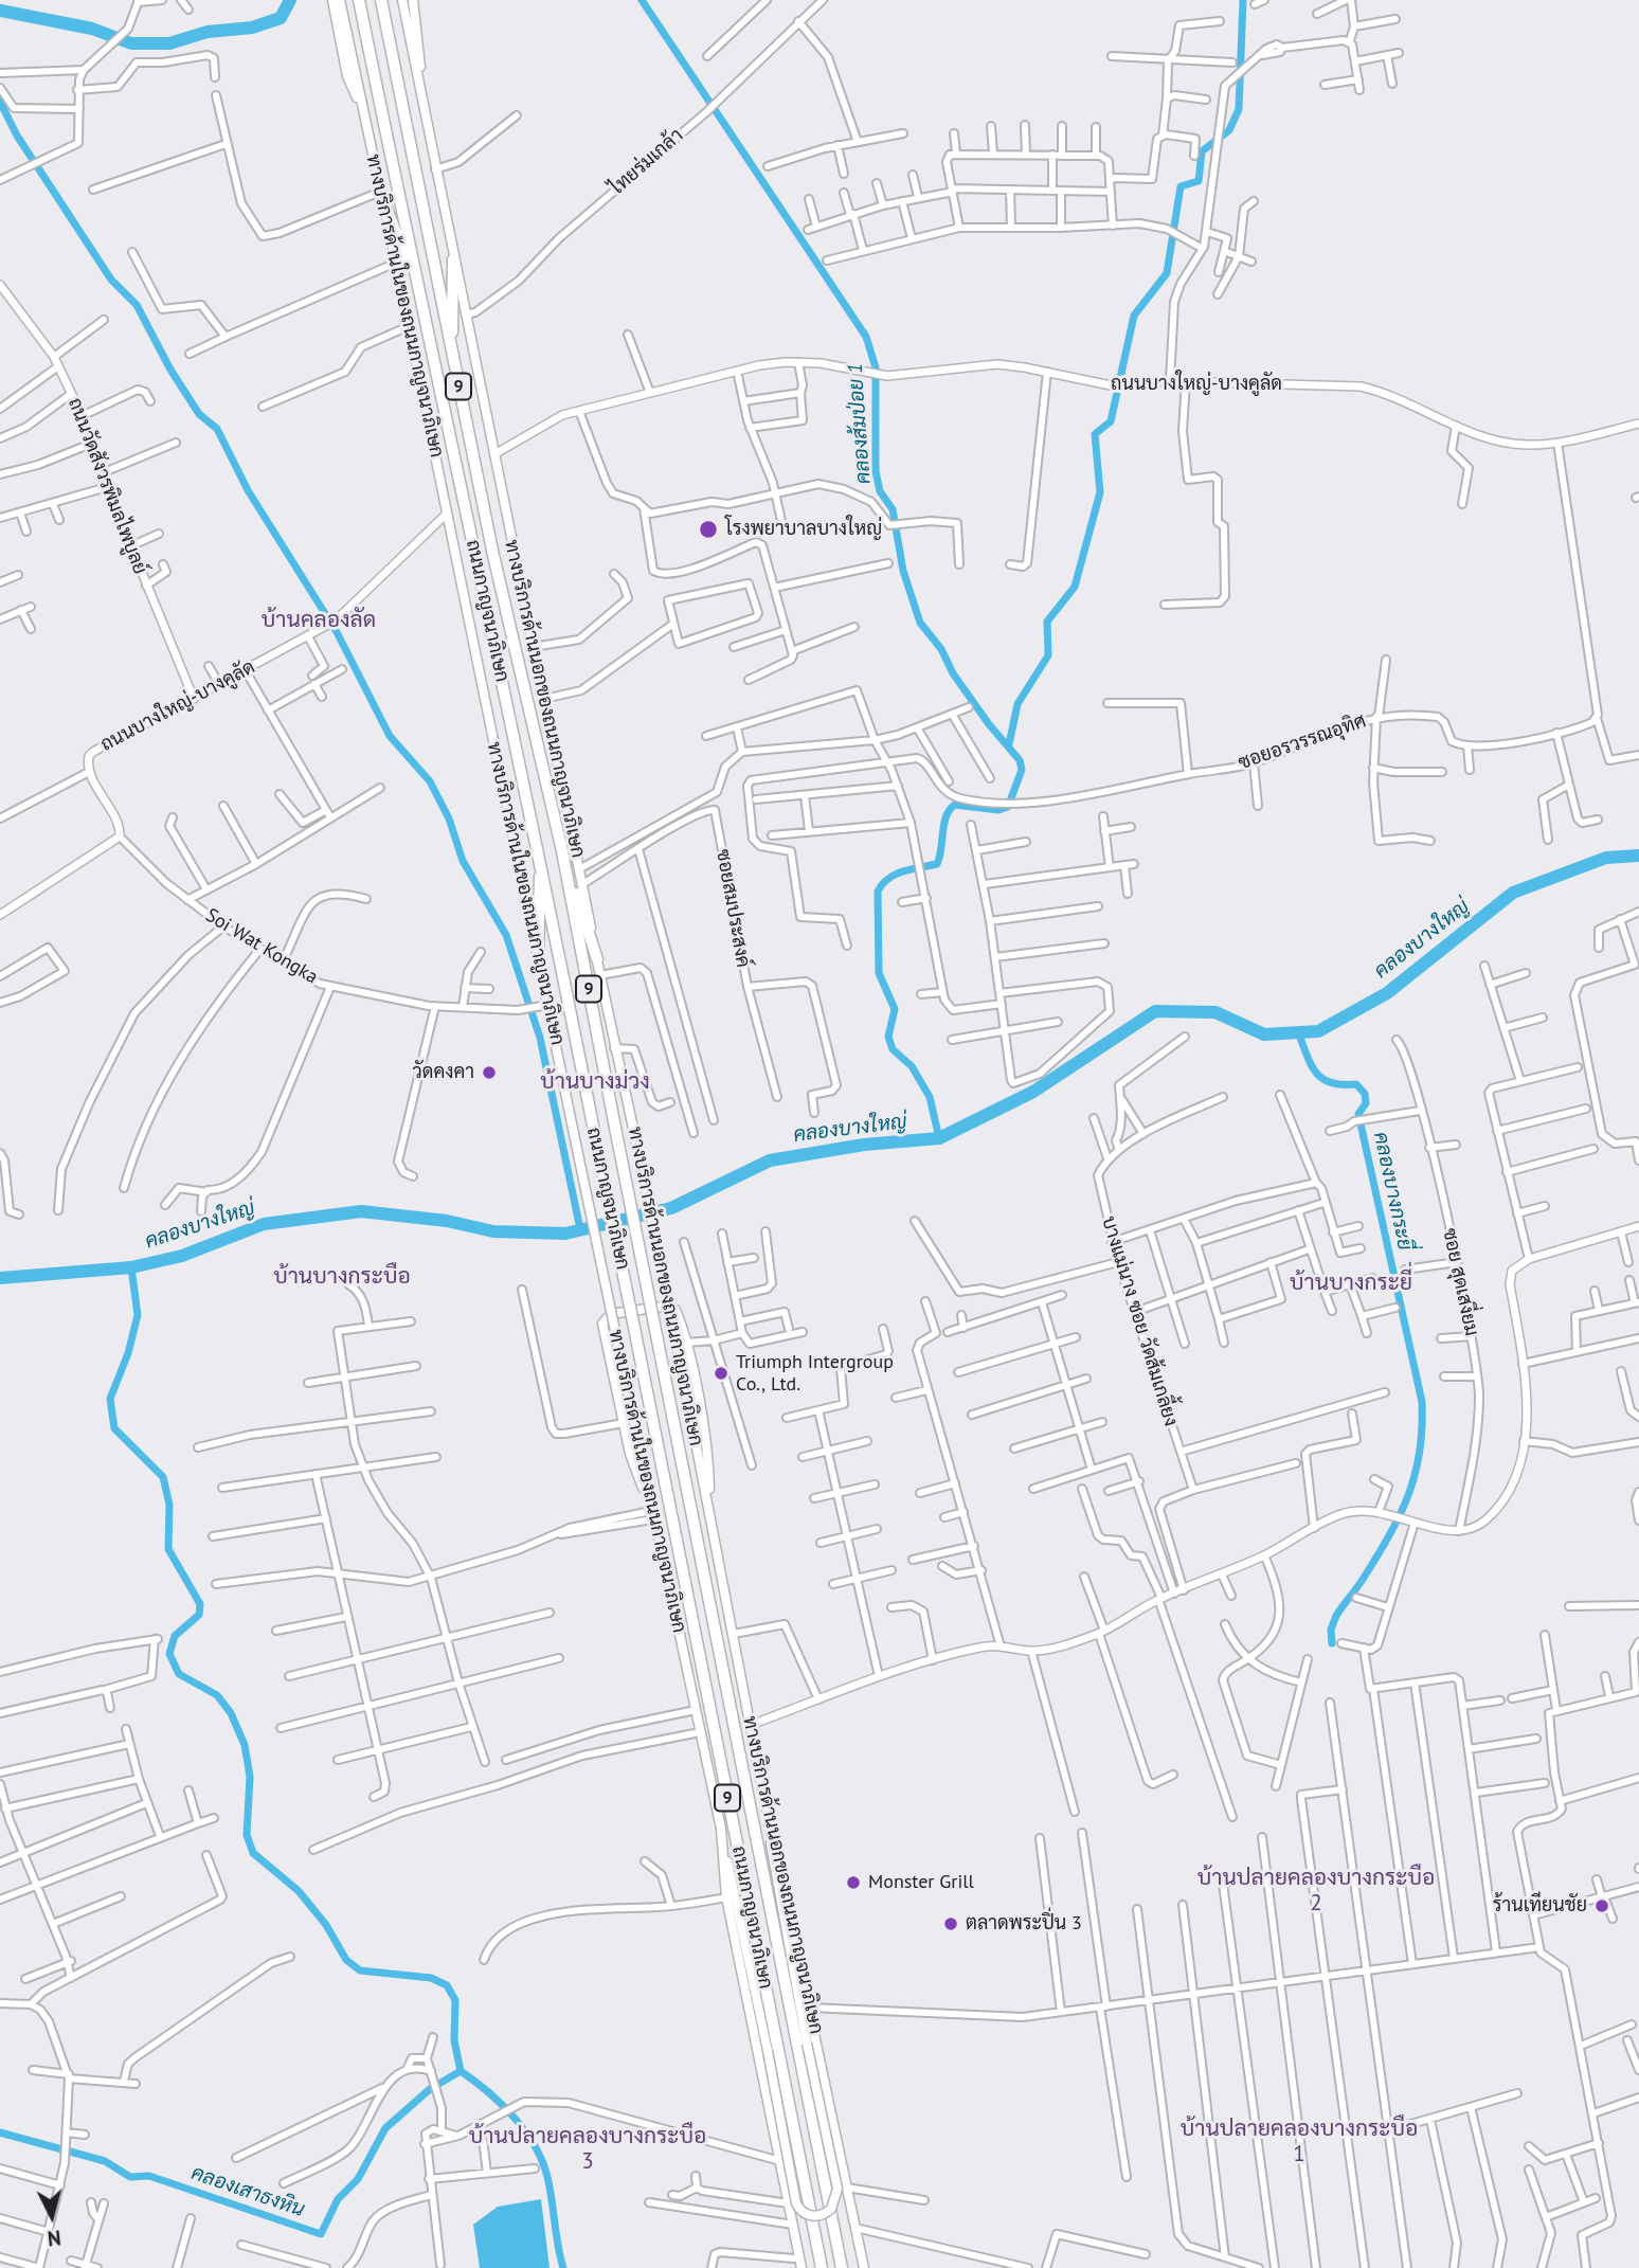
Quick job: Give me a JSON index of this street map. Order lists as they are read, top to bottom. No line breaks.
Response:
{"streets":{"highway":["9","ถนนกาญจนาภิเษก"],"main road":["ทางบริการด้านในของถนนกาญจนาภิเษก","ทางบริการด้านนอกของถนนกาญจนาภิเษก"],"street":["ไทยร่มเกล้า","ถนนบางใหญ่-บางคูลัด","ถนนวัดสังวรพิมลไพบูลย์","ซอยอรวรรณอุทิศ","ซอยสมประสงค์","Soi Wat Kongka","ซอย สุดเสงี่ยม","บางแม่นาง ซอย วัดส้มเกลี้ยง"]},"crossings":[["ไทยร่มเกล้า","ทางบริการด้านนอกของถนนกาญจนาภิเษก"],["ทางบริการด้านในของถนนกาญจนาภิเษก","ถนนบางใหญ่-บางคูลัด"],["ทางบริการด้านในของถนนกาญจนาภิเษก","Soi Wat Kongka"],["ถนนบางใหญ่-บางคูลัด","ถนนวัดสังวรพิมลไพบูลย์"],["ถนนบางใหญ่-บางคูลัด","ทางบริการด้านนอกของถนนกาญจนาภิเษก"],["ถนนบางใหญ่-บางคูลัด","Soi Wat Kongka"],["ทางบริการด้านนอกของถนนกาญจนาภิเษก","ซอยสมประสงค์"]],"districts":["บ้านคลองลัด","บ้านบางม่วง","บ้านบางกระบือ","บ้านบางกระยี่","บ้านปลายคลองบางกระบือ 2","บ้านปลายคลองบางกระบือ 1","บ้านปลายคลองบางกระบือ 3"],"water":["คลองส้มป่อย 1","คลองบางใหญ่","คลองบางกระยี่","คลองเสาธงหิน"],"places":["โรงพยาบาลบางใหญ่","วัดคงคา","Triumph Intergroup Co., Ltd.","Monster Grill","ร้านเทียนชัย","ตลาดพระปิ่น 3"],"north":"bottom"}
